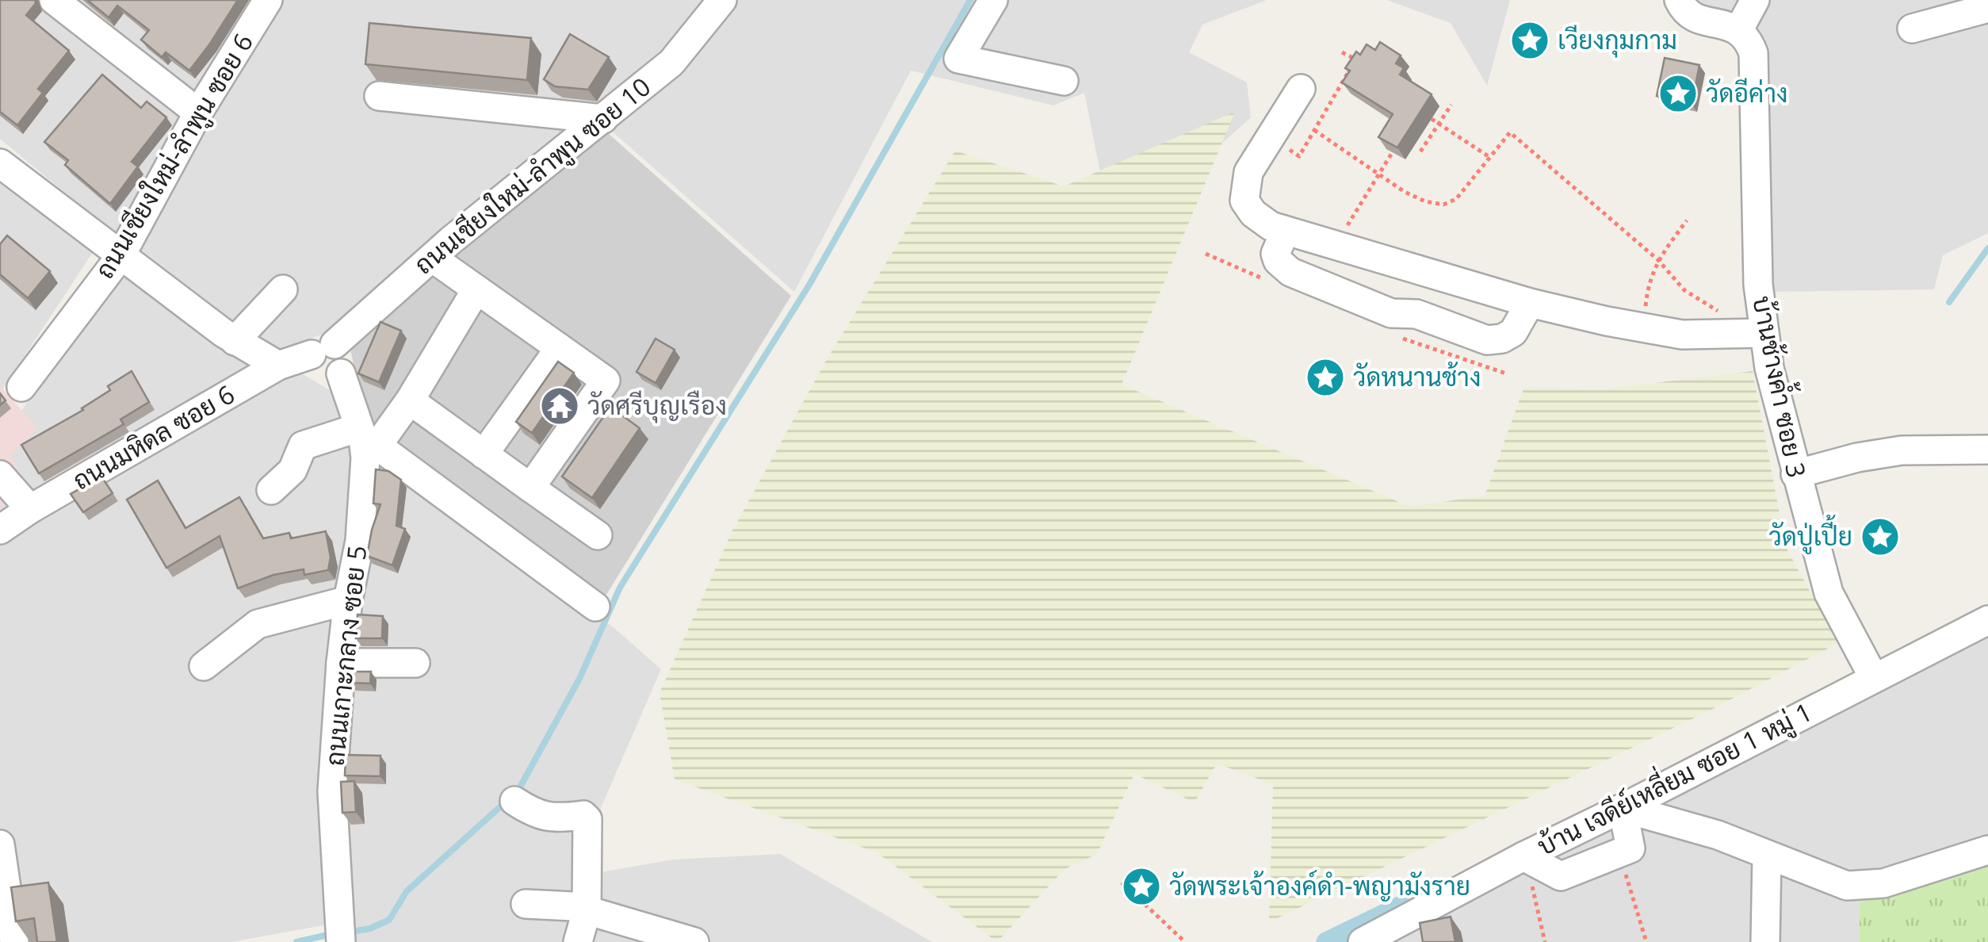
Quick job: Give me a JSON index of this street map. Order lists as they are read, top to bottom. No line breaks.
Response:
{"streets":{"street":["ถนนเชียงใหม่-ลำพูน ซอย 6","ถนนเชียงใหม่-ลำพูน ซอย 10","บ้านช้างค้ำ ซอย 3","ถนนมหิดล ซอย 6","ถนนเกาะกลาง ซอย 5","บ้าน เจดีย์เหลี่ยม ซอย 1 หมู่ 1"]},"crossings":[["ถนนเชียงใหม่-ลำพูน ซอย 10","ถนนมหิดล ซอย 6"],["ถนนเชียงใหม่-ลำพูน ซอย 10","ถนนเกาะกลาง ซอย 5"],["บ้านช้างค้ำ ซอย 3","บ้าน เจดีย์เหลี่ยม ซอย 1 หมู่ 1"],["ถนนมหิดล ซอย 6","ถนนเกาะกลาง ซอย 5"]],"places":{"place":["เวียงกุมกาม","วัดอีค่าง","วัดหนานช้าง","วัดปู่เปี้ย","วัดพระเจ้าองค์ดำ-พญามังราย"],"temple":["วัดศรีบุญเรือง"]}}
